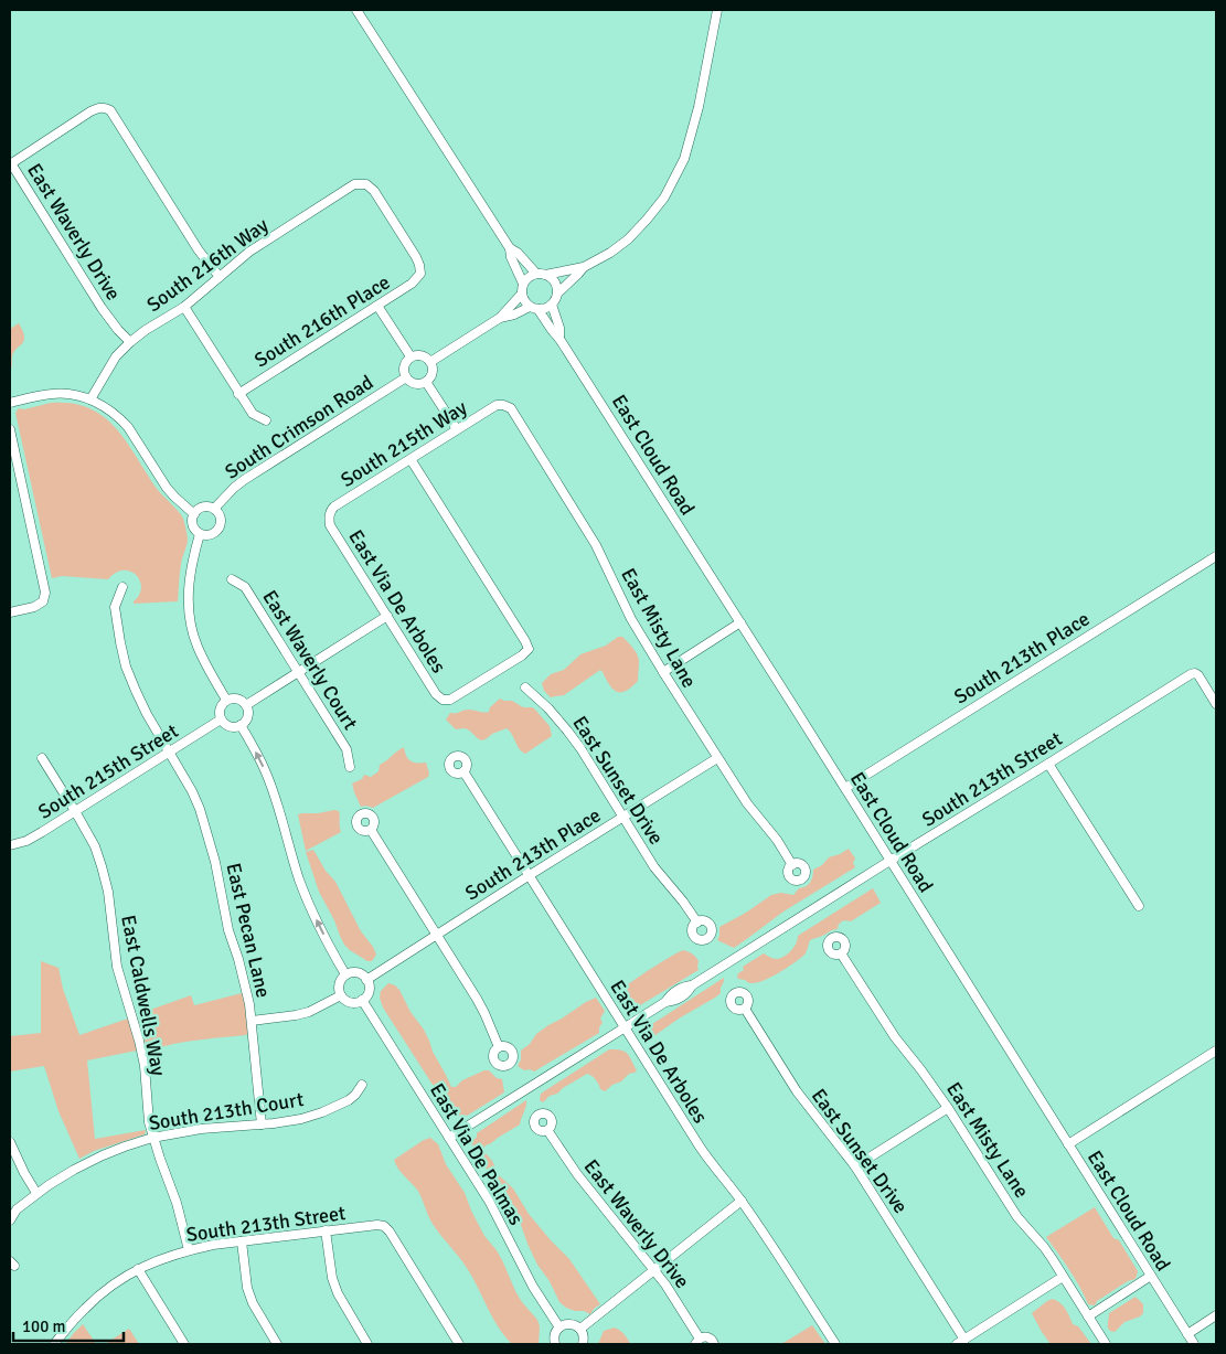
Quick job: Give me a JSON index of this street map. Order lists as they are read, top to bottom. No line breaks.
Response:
{"streets":{"street":["East Waverly Drive","South 216th Way","South 216th Place","South Crimson Road","South 215th Way","East Cloud Road","East Via De Arboles","East Misty Lane","South 213th Place","East Waverly Court","South 215th Street","South 213th Street","East Sunset Drive","East Pecan Lane","East Caldwells Way","South 213th Court","East Via De Palmas"]},"crossings":[["East Waverly Drive","South 216th Way"],["South 216th Way","South 216th Place"],["South 215th Way","East Via De Arboles"],["South 215th Way","East Misty Lane"],["East Cloud Road","South 213th Place"],["East Cloud Road","South 213th Street"],["East Via De Arboles","South 213th Place"],["East Via De Arboles","South 213th Street"],["East Misty Lane","South 213th Place"],["South 213th Place","East Sunset Drive"],["South 213th Place","East Via De Palmas"],["South 215th Street","East Pecan Lane"],["South 215th Street","East Caldwells Way"],["South 213th Street","East Caldwells Way"],["South 213th Street","East Via De Palmas"],["East Pecan Lane","South 213th Court"],["East Caldwells Way","South 213th Court"]],"scale_bar":"100 m"}
